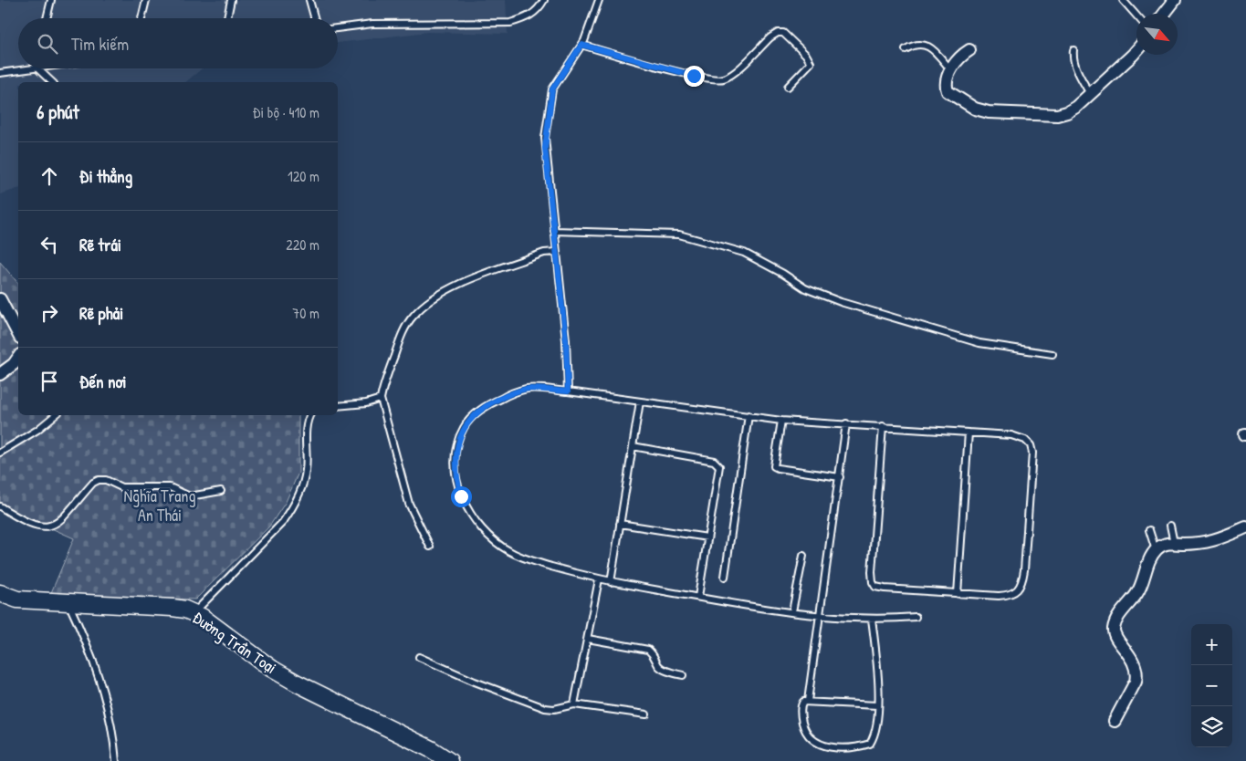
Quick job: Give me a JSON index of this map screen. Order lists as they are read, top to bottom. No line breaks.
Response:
{"streets":{"street":["Đường Trần Toại"]},"parks":["Nghĩa Trang An Thái"],"north":"bottom right","page":{"search":"Tìm kiếm","heading":["6 phút","Đi bộ · 410 m"],"list":[["Đi thẳng","120 m"],["Rẽ trái","220 m"],["Rẽ phải","70 m"],"Đến nơi"],"map_buttons":["+","−"]}}
